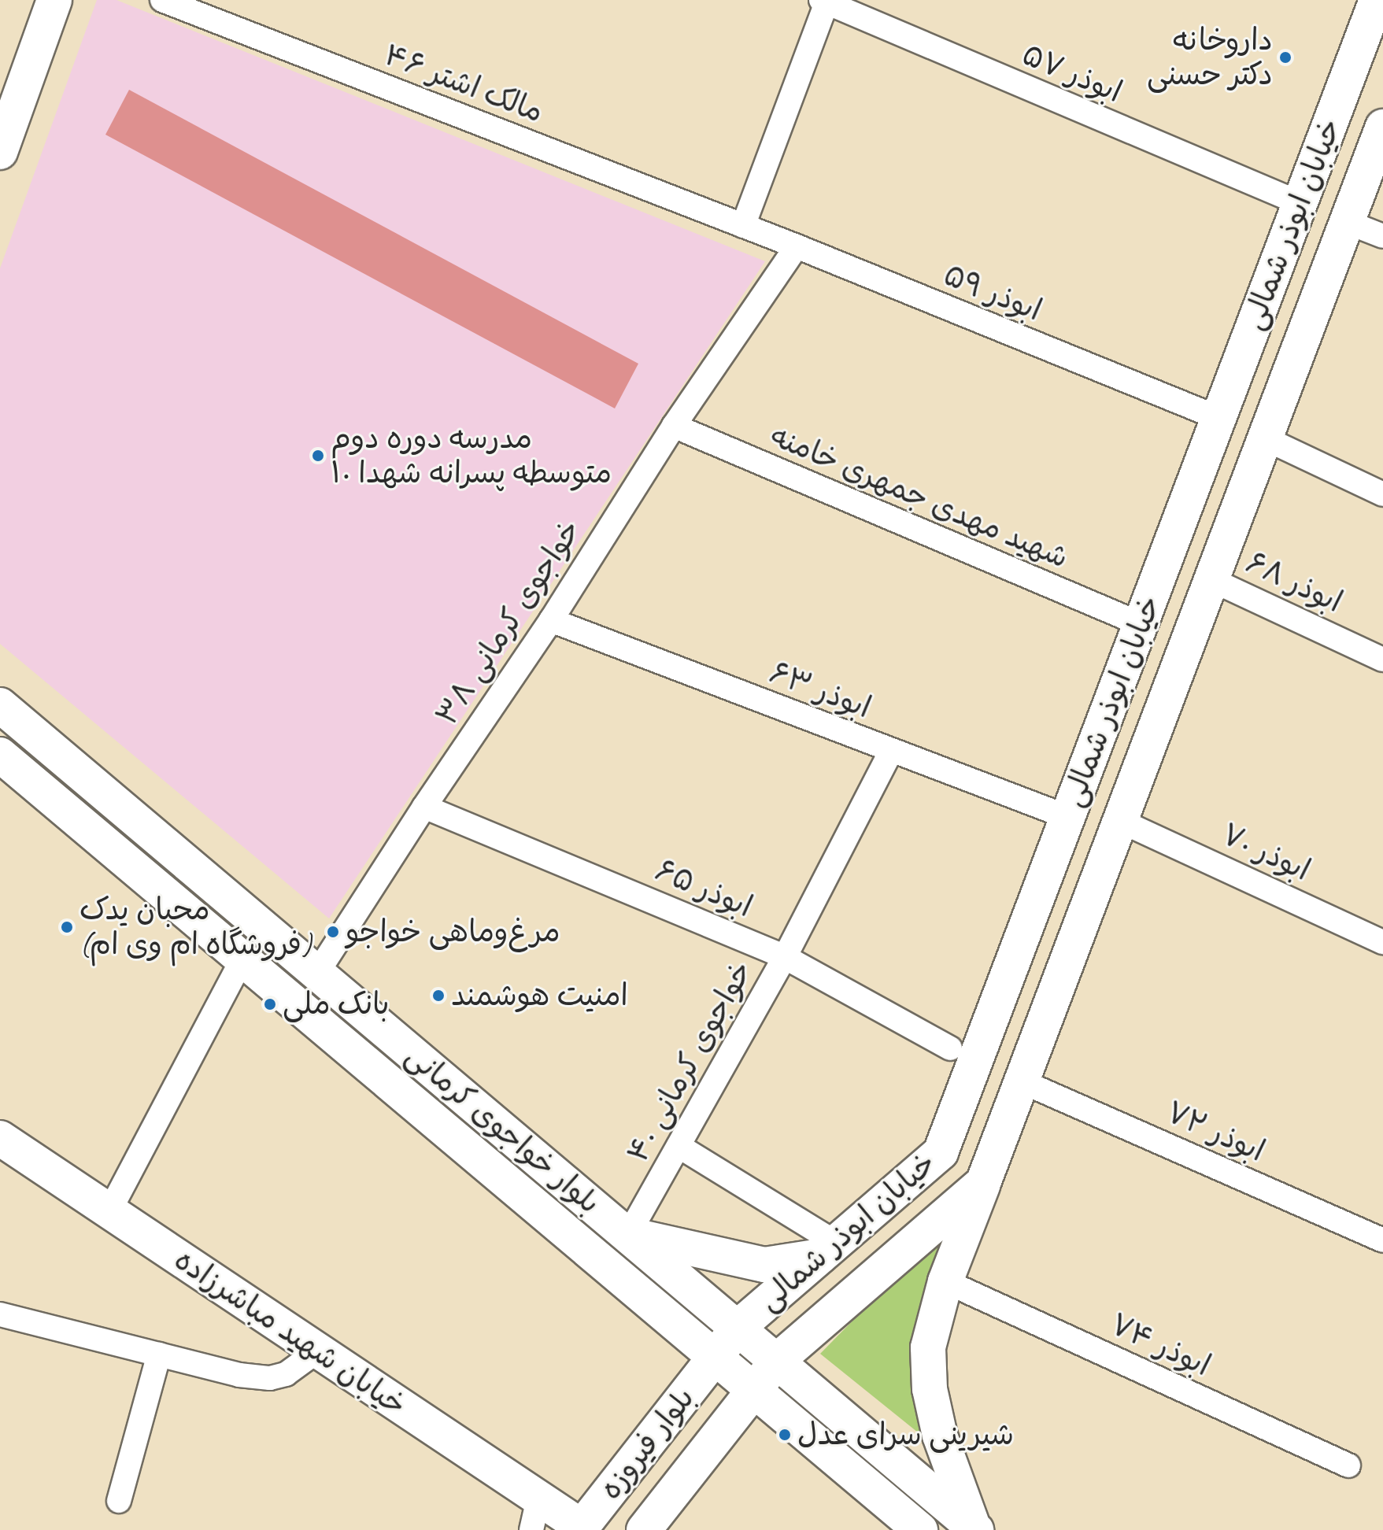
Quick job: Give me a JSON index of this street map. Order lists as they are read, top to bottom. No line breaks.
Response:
{"streets":{"main road":["خیابان ابوذر شمالی","بلوار خواجوی کرمانی","خیابان شهید مباشرزاده","بلوار فیروزه"],"street":["ابوذر ۵۷","مالک اشتر ۴۶","ابوذر ۵۹","شهید مهدی جمهری خامنه","ابوذر ۶۸","خواجوی کرمانی ۳۸","ابوذر ۶۳","ابوذر ۷۰","ابوذر ۶۵","خواجوی کرمانی ۴۰","ابوذر ۷۲","ابوذر ۷۴"]},"crossings":[["ابوذر ۵۷","خیابان ابوذر شمالی"],["مالک اشتر ۴۶","ابوذر ۵۹"],["خیابان ابوذر شمالی","ابوذر ۵۹"],["خیابان ابوذر شمالی","شهید مهدی جمهری خامنه"],["خیابان ابوذر شمالی","ابوذر ۶۸"],["خیابان ابوذر شمالی","ابوذر ۶۳"],["خیابان ابوذر شمالی","ابوذر ۷۰"],["خیابان ابوذر شمالی","بلوار خواجوی کرمانی"],["خیابان ابوذر شمالی","ابوذر ۷۲"],["خیابان ابوذر شمالی","بلوار فیروزه"],["ابوذر ۵۹","خواجوی کرمانی ۳۸"],["شهید مهدی جمهری خامنه","خواجوی کرمانی ۳۸"],["خواجوی کرمانی ۳۸","ابوذر ۶۳"],["خواجوی کرمانی ۳۸","ابوذر ۶۵"],["خواجوی کرمانی ۳۸","بلوار خواجوی کرمانی"],["ابوذر ۶۳","خواجوی کرمانی ۴۰"],["ابوذر ۶۵","خواجوی کرمانی ۴۰"],["خواجوی کرمانی ۴۰","بلوار خواجوی کرمانی"],["بلوار خواجوی کرمانی","بلوار فیروزه"],["خیابان شهید مباشرزاده","بلوار فیروزه"]],"places":["داروخانه دکتر حسنی","مدرسه دوره دوم متوسطه پسرانه شهدا ۱۰","محبان یدک (فروشگاه ام وی ام)","مرغ‌وماهی‌ خواجو","امنیت هوشمند","بانک ملی","شیرینی سرای عدل"]}
